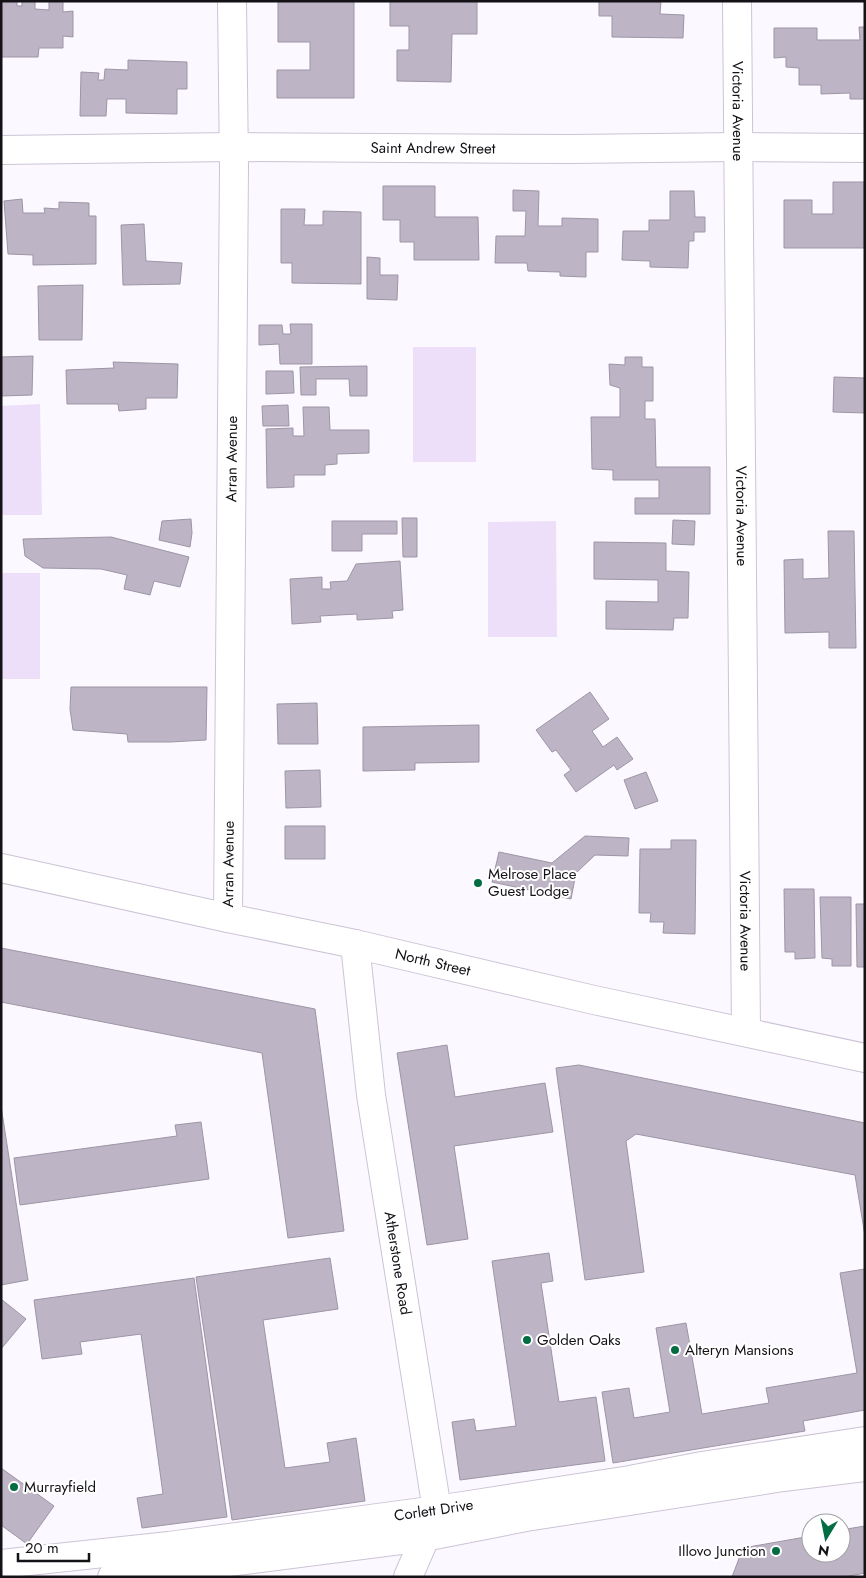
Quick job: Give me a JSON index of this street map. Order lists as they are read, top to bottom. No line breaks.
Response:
{"streets":{"street":["Victoria Avenue","Saint Andrew Street","Arran Avenue","North Street","Atherstone Road","Corlett Drive"]},"crossings":[["Victoria Avenue","Saint Andrew Street"],["Victoria Avenue","North Street"],["Saint Andrew Street","Arran Avenue"],["Arran Avenue","North Street"],["North Street","Atherstone Road"],["Atherstone Road","Corlett Drive"]],"places":["Melrose Place Guest Lodge","Golden Oaks","Alteryn Mansions","Murrayfield","Illovo Junction"],"scale_bar":"20 m","north":"bottom"}
